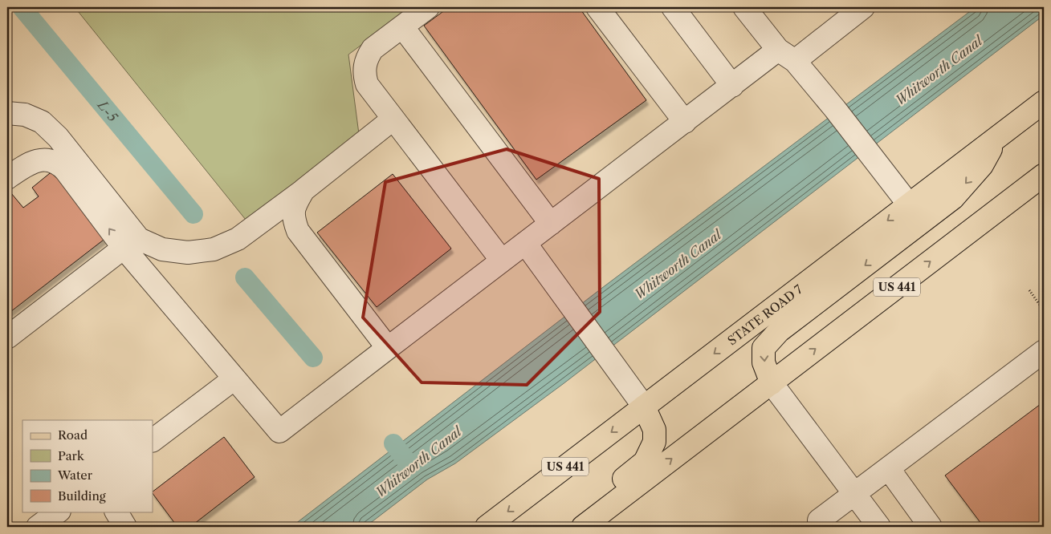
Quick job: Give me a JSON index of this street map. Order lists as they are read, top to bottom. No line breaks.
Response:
{"streets":{"main road":["US 441","STATE ROAD 7"]},"water":["Whitworth Canal","L-5"],"legend":["Road","Park","Water","Building"]}
